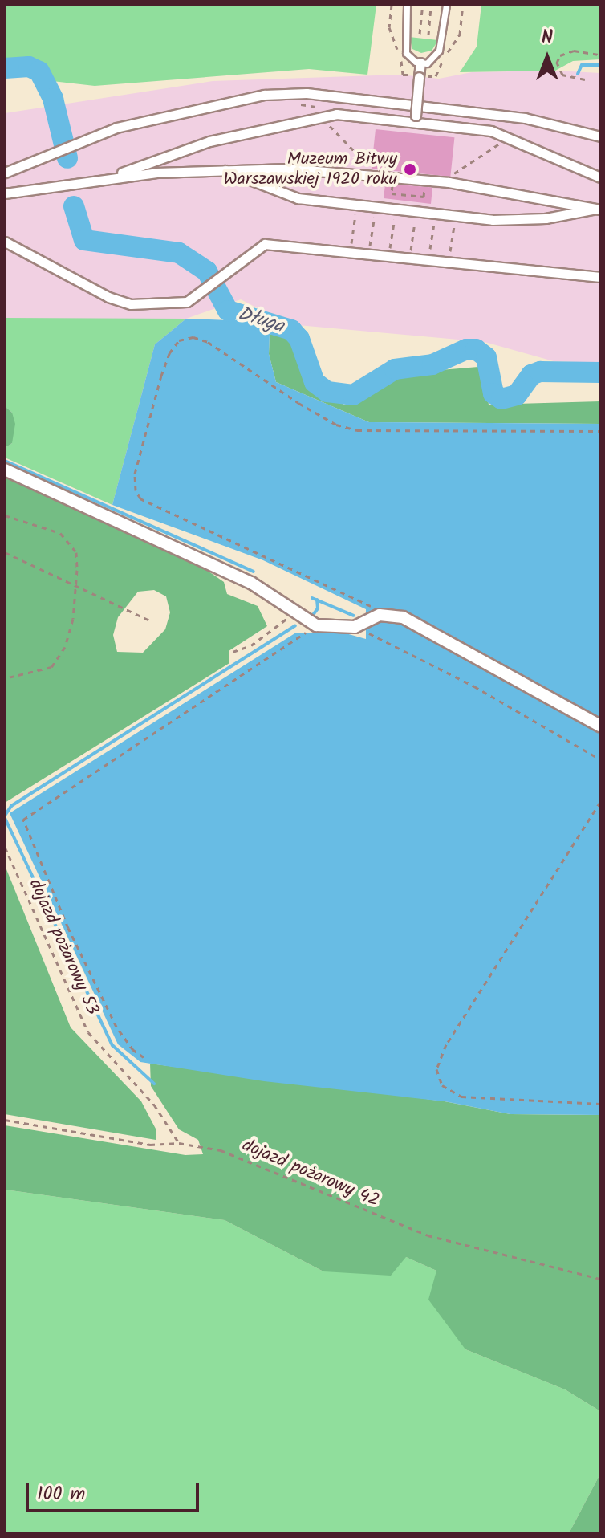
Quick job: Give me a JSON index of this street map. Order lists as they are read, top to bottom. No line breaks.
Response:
{"streets":{"path":["dojazd pożarowy 53","dojazd pożarowy 42"]},"crossings":[["dojazd pożarowy 53","dojazd pożarowy 42"]],"water":["Długa"],"places":["Muzeum Bitwy Warszawskiej 1920 roku"],"scale_bar":"100 m","north":"top"}
